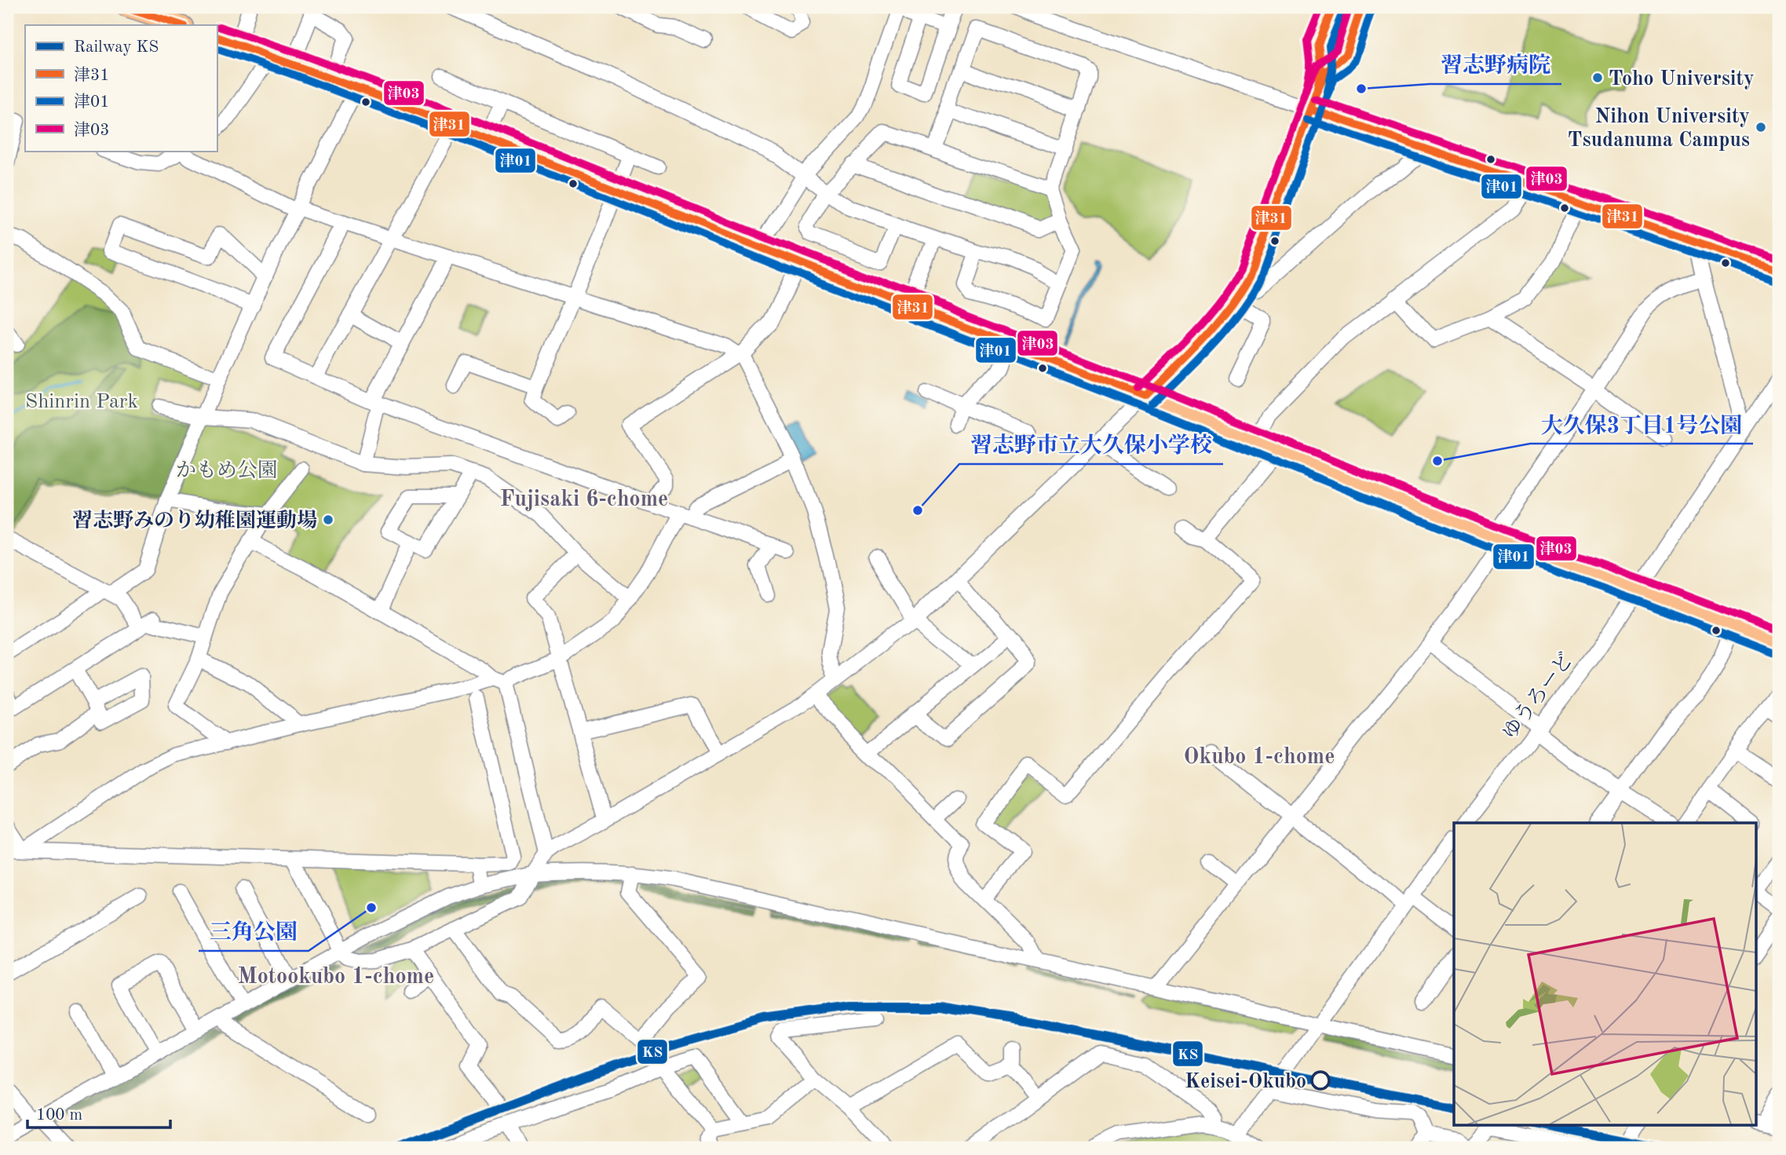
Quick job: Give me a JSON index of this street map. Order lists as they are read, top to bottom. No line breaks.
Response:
{"streets":{"street":["ゆうろーど"]},"districts":["Fujisaki 6-chome","Okubo 1-chome","Motookubo 1-chome"],"parks":["Shinrin Park","かもめ公園"],"places":["Toho University","習志野病院","Nihon University Tsudanuma Campus","大久保3丁目1号公園","習志野市立大久保小学校","習志野みのり幼稚園運動場","三角公園","Keisei-Okubo"],"lines":["transit line 津31","transit line 津03","transit line 津01","rail line KS"],"legend":["Railway KS","津31","津01","津03"],"scale_bar":"100 m"}
